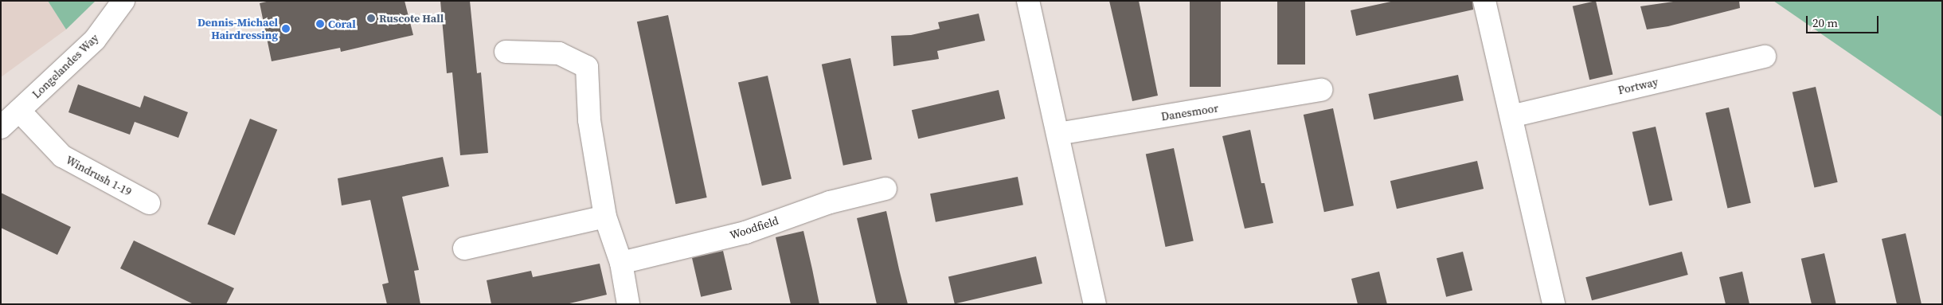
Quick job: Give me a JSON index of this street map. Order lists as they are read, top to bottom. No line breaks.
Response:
{"streets":{"street":["Longelandes Way","Portway","Danesmoor","Windrush 1-19","Woodfield"]},"crossings":[["Longelandes Way","Windrush 1-19"]],"places":["Ruscote Hall","Coral","Dennis-Michael Hairdressing"],"scale_bar":"20 m"}
